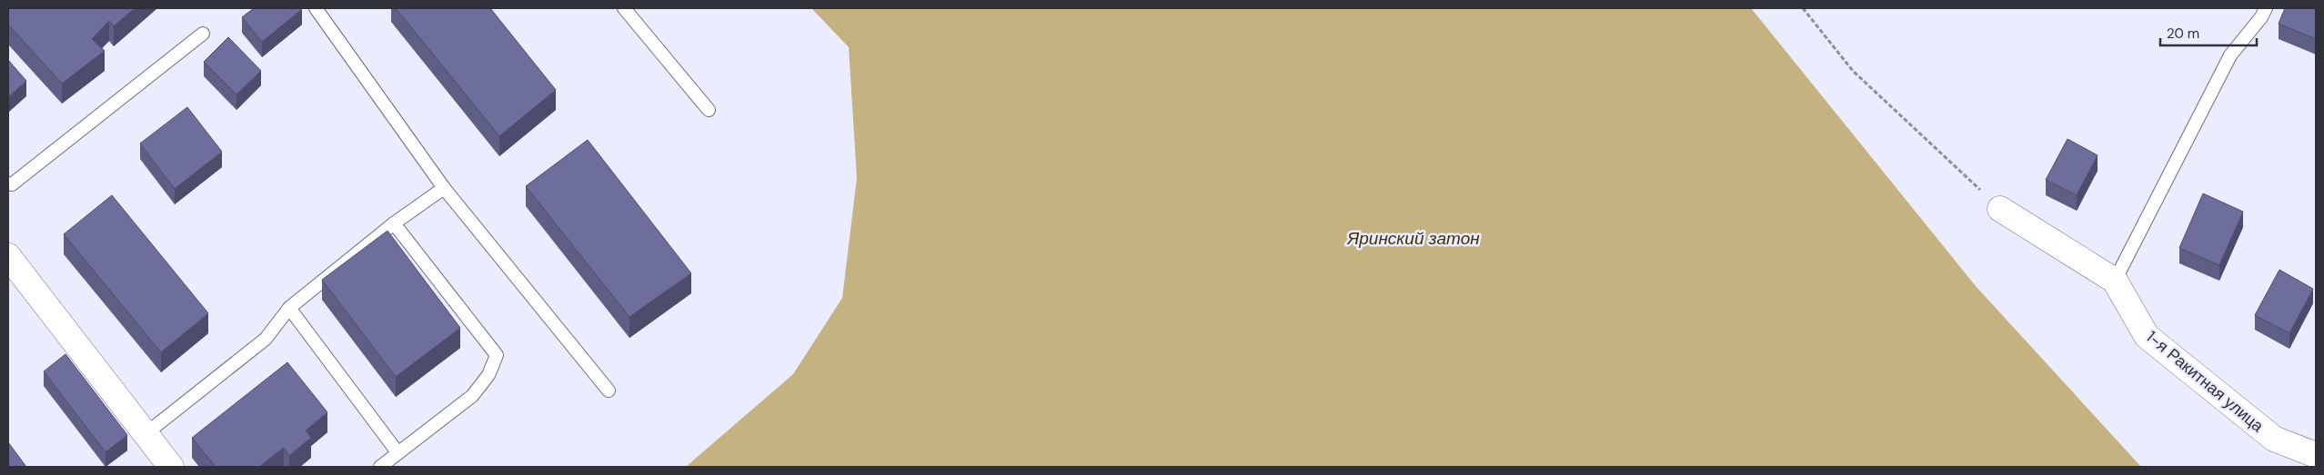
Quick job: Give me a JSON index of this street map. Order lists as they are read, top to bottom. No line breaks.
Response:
{"streets":{"street":["1-я Ракитная улица"]},"water":["Яринский затон"],"scale_bar":"20 m"}
